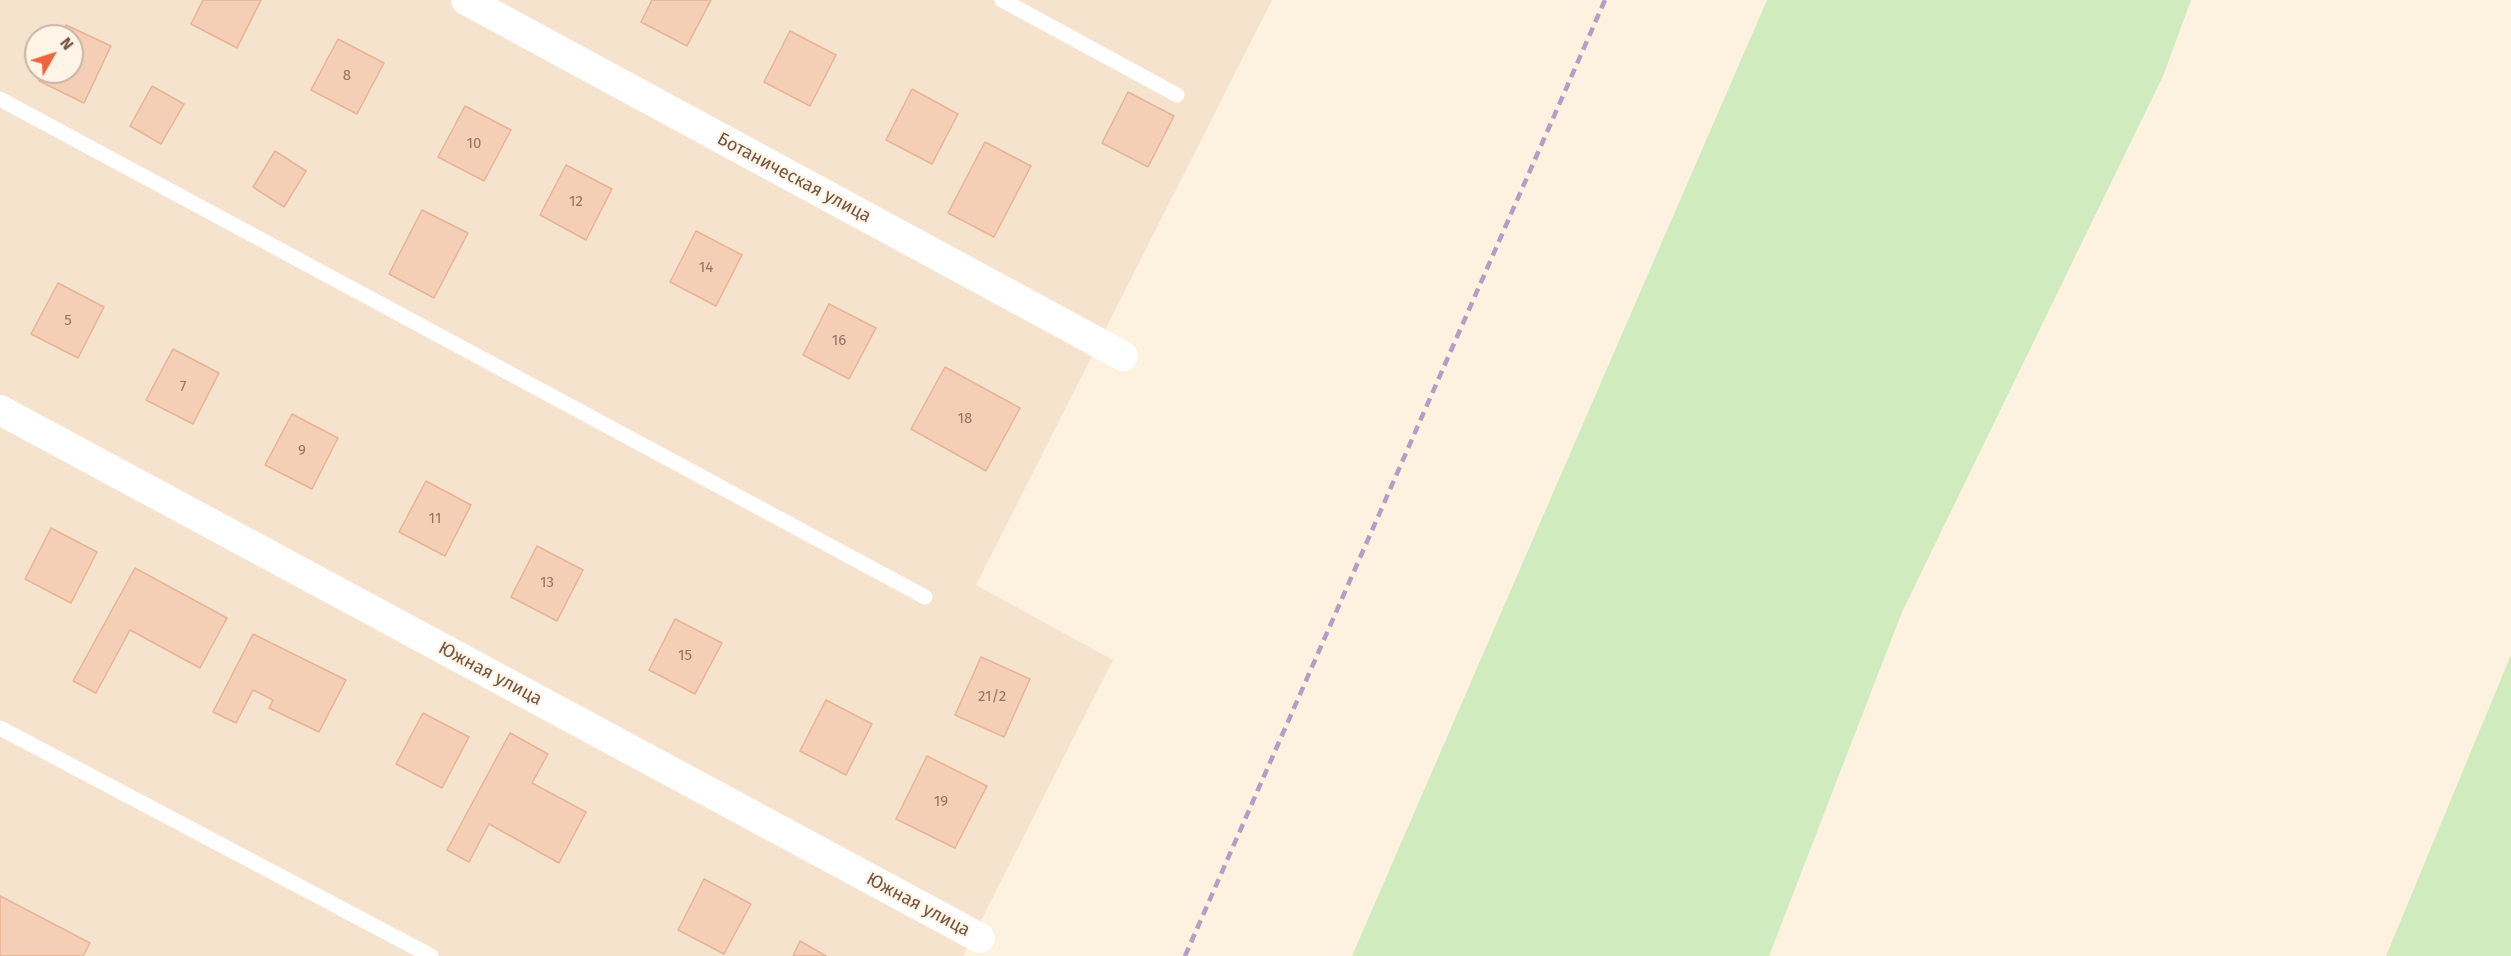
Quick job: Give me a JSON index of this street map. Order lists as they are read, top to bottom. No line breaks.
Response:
{"streets":{"street":["Ботаническая улица","Южная улица"]},"house_numbers":["8","10","12","14","5","16","7","18","9","11","13","15","21/2","19"],"north":"top right"}
